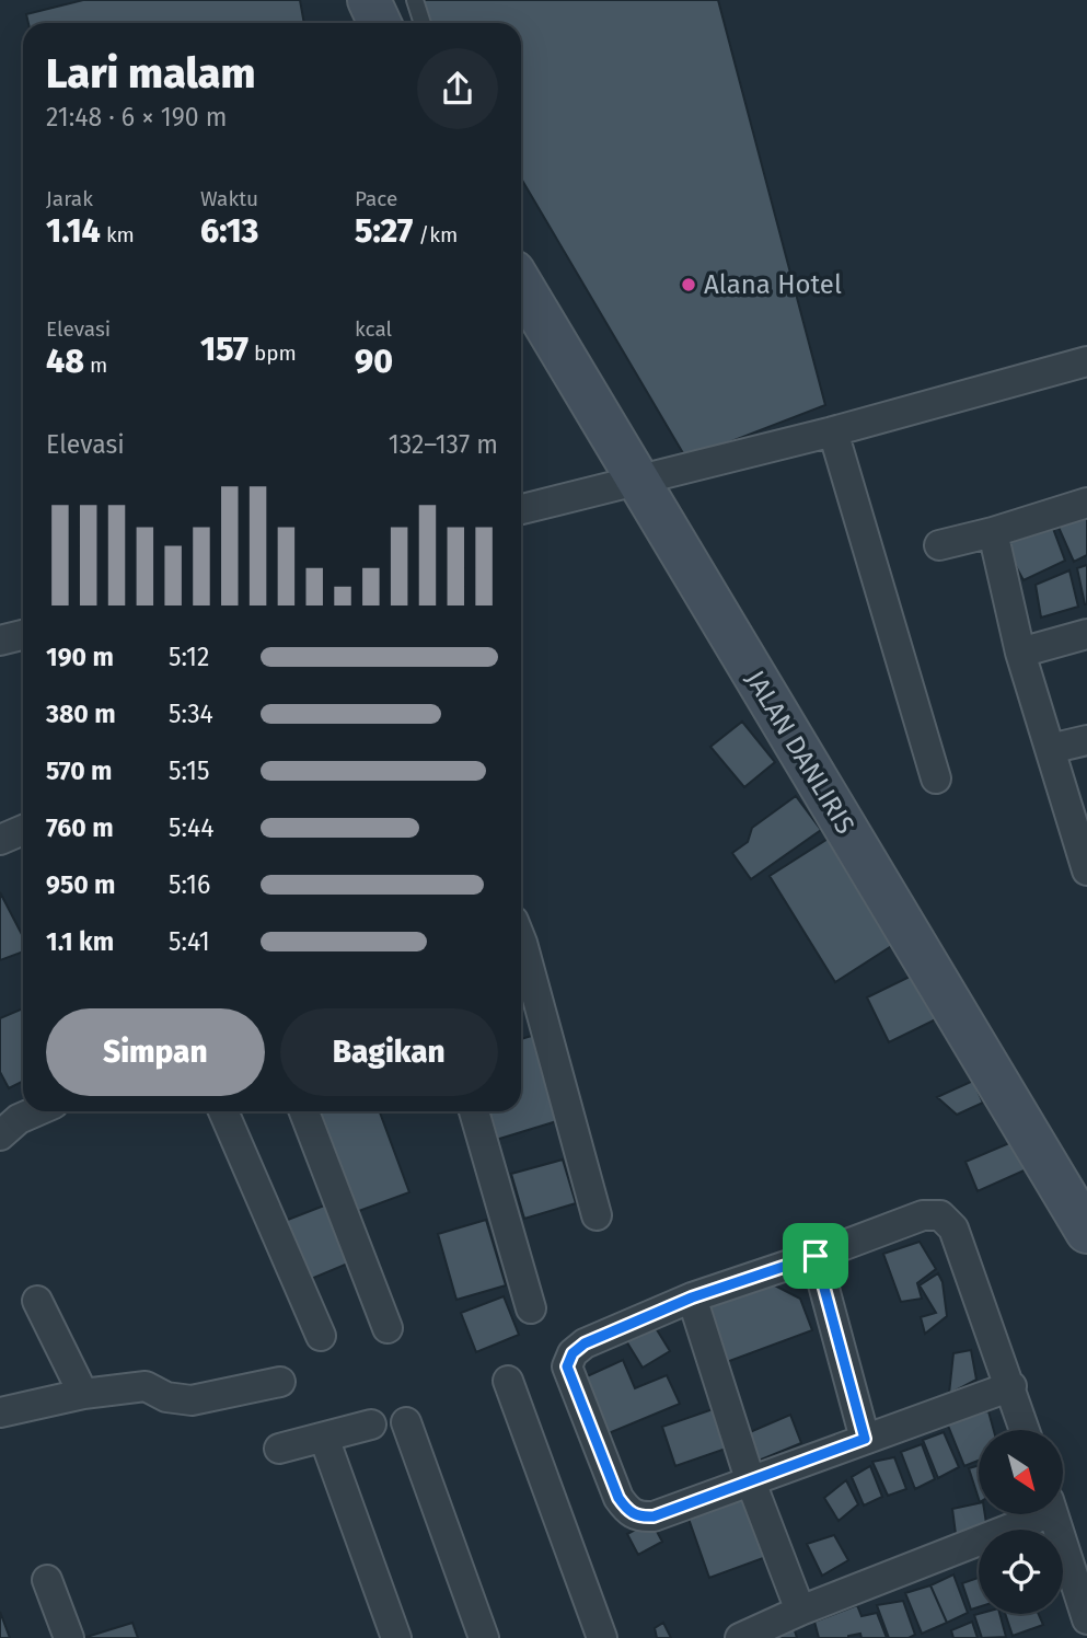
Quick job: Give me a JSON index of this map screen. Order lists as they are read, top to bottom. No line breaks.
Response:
{"streets":{"street":["JALAN DANLIRIS"]},"places":["Alana Hotel"],"north":"bottom right","page":{"heading":["Lari malam","21:48 · 6 × 190 m"],"stats":[["Jarak","1.14 km"],["Waktu","6:13"],["Pace","5:27 /km"],["Elevasi","48 m"],["157 bpm"],["kcal","90"]],"chart":["Elevasi","132–137 m"],"list":[{"name":"190 m","note":"5:12"},{"name":"380 m","note":"5:34"},{"name":"570 m","note":"5:15"},{"name":"760 m","note":"5:44"},{"name":"950 m","note":"5:16"},{"name":"1.1 km","note":"5:41"}],"buttons":["Simpan","Bagikan"]}}
